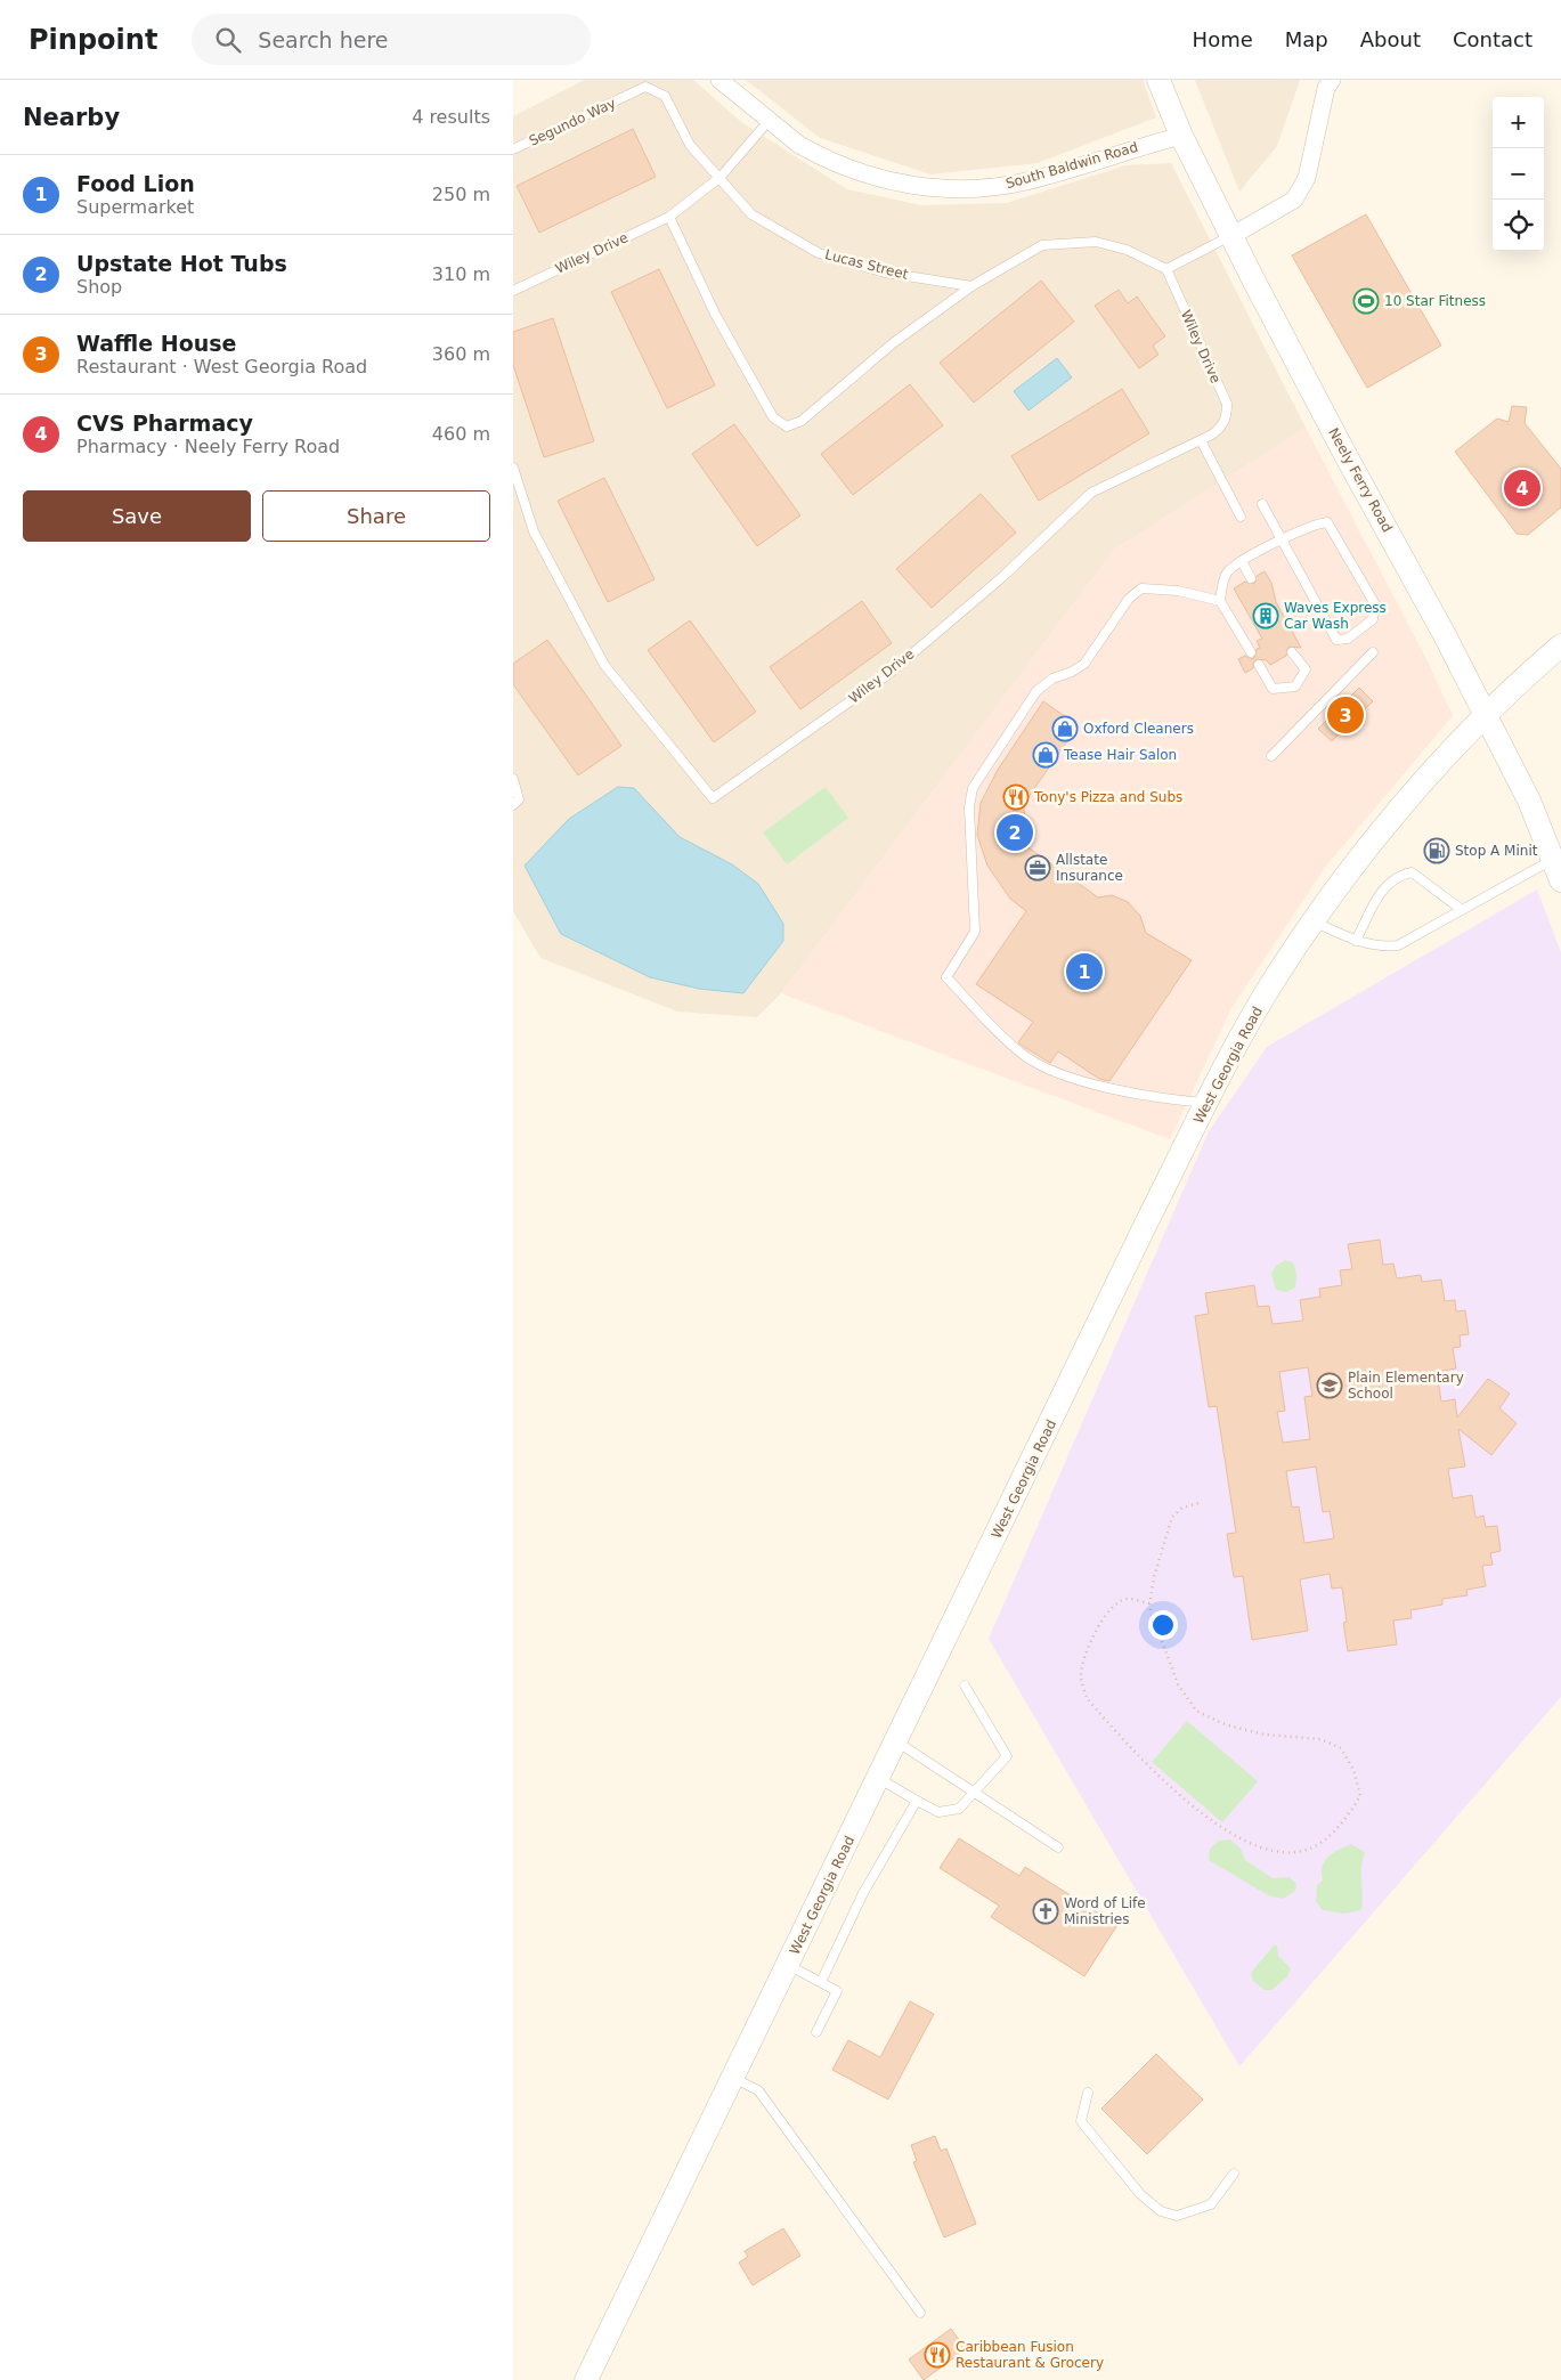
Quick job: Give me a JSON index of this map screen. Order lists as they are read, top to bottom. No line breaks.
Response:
{"streets":{"main road":["Neely Ferry Road","West Georgia Road"],"street":["South Baldwin Road"],"lane":["Segundo Way","Wiley Drive","Lucas Street"]},"crossings":[["Segundo Way","Wiley Drive"],["Segundo Way","Lucas Street"],["South Baldwin Road","Wiley Drive"],["South Baldwin Road","Neely Ferry Road"],["Wiley Drive","Lucas Street"],["Neely Ferry Road","West Georgia Road"]],"places":{"sports":["10 Star Fitness"],"building":["Waves Express Car Wash"],"shop":["Oxford Cleaners","Tease Hair Salon"],"restaurant":["Tony's Pizza and Subs","Caribbean Fusion Restaurant & Grocery"],"fuel station":["Stop A Minit"],"office":["Allstate Insurance"],"school or university":["Plain Elementary School"],"church":["Word of Life Ministries"]},"page":{"header":"Pinpoint","search":"Search here","nav":["Home","Map","About","Contact"],"heading":["Nearby","4 results"],"map_buttons":["+","−"],"list":[{"mark":"1","name":"Food Lion","note":"Supermarket","value":"250 m"},{"mark":"2","name":"Upstate Hot Tubs","note":"Shop","value":"310 m"},{"mark":"3","name":"Waffle House","note":"Restaurant · West Georgia Road","value":"360 m"},{"mark":"4","name":"CVS Pharmacy","note":"Pharmacy · Neely Ferry Road","value":"460 m"}],"pins":["4","3","2","1"],"buttons":["Save","Share"]}}
